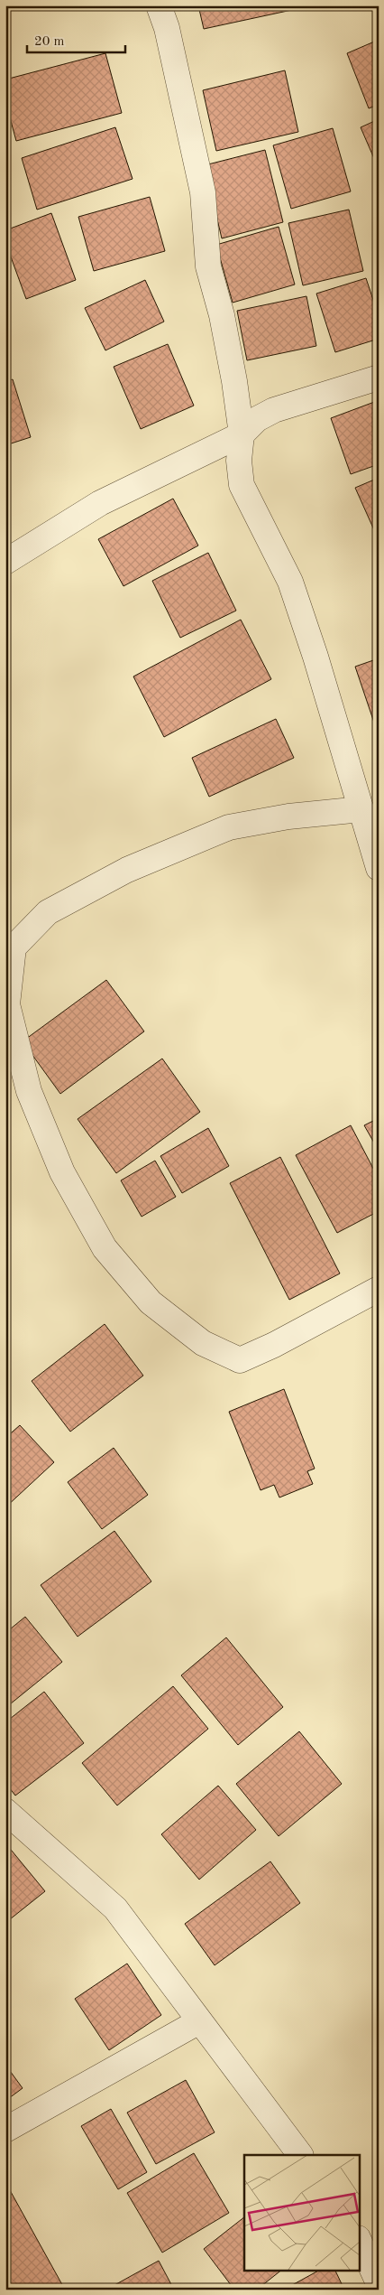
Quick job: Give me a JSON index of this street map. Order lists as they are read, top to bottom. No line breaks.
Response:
{"scale_bar":"20 m"}
